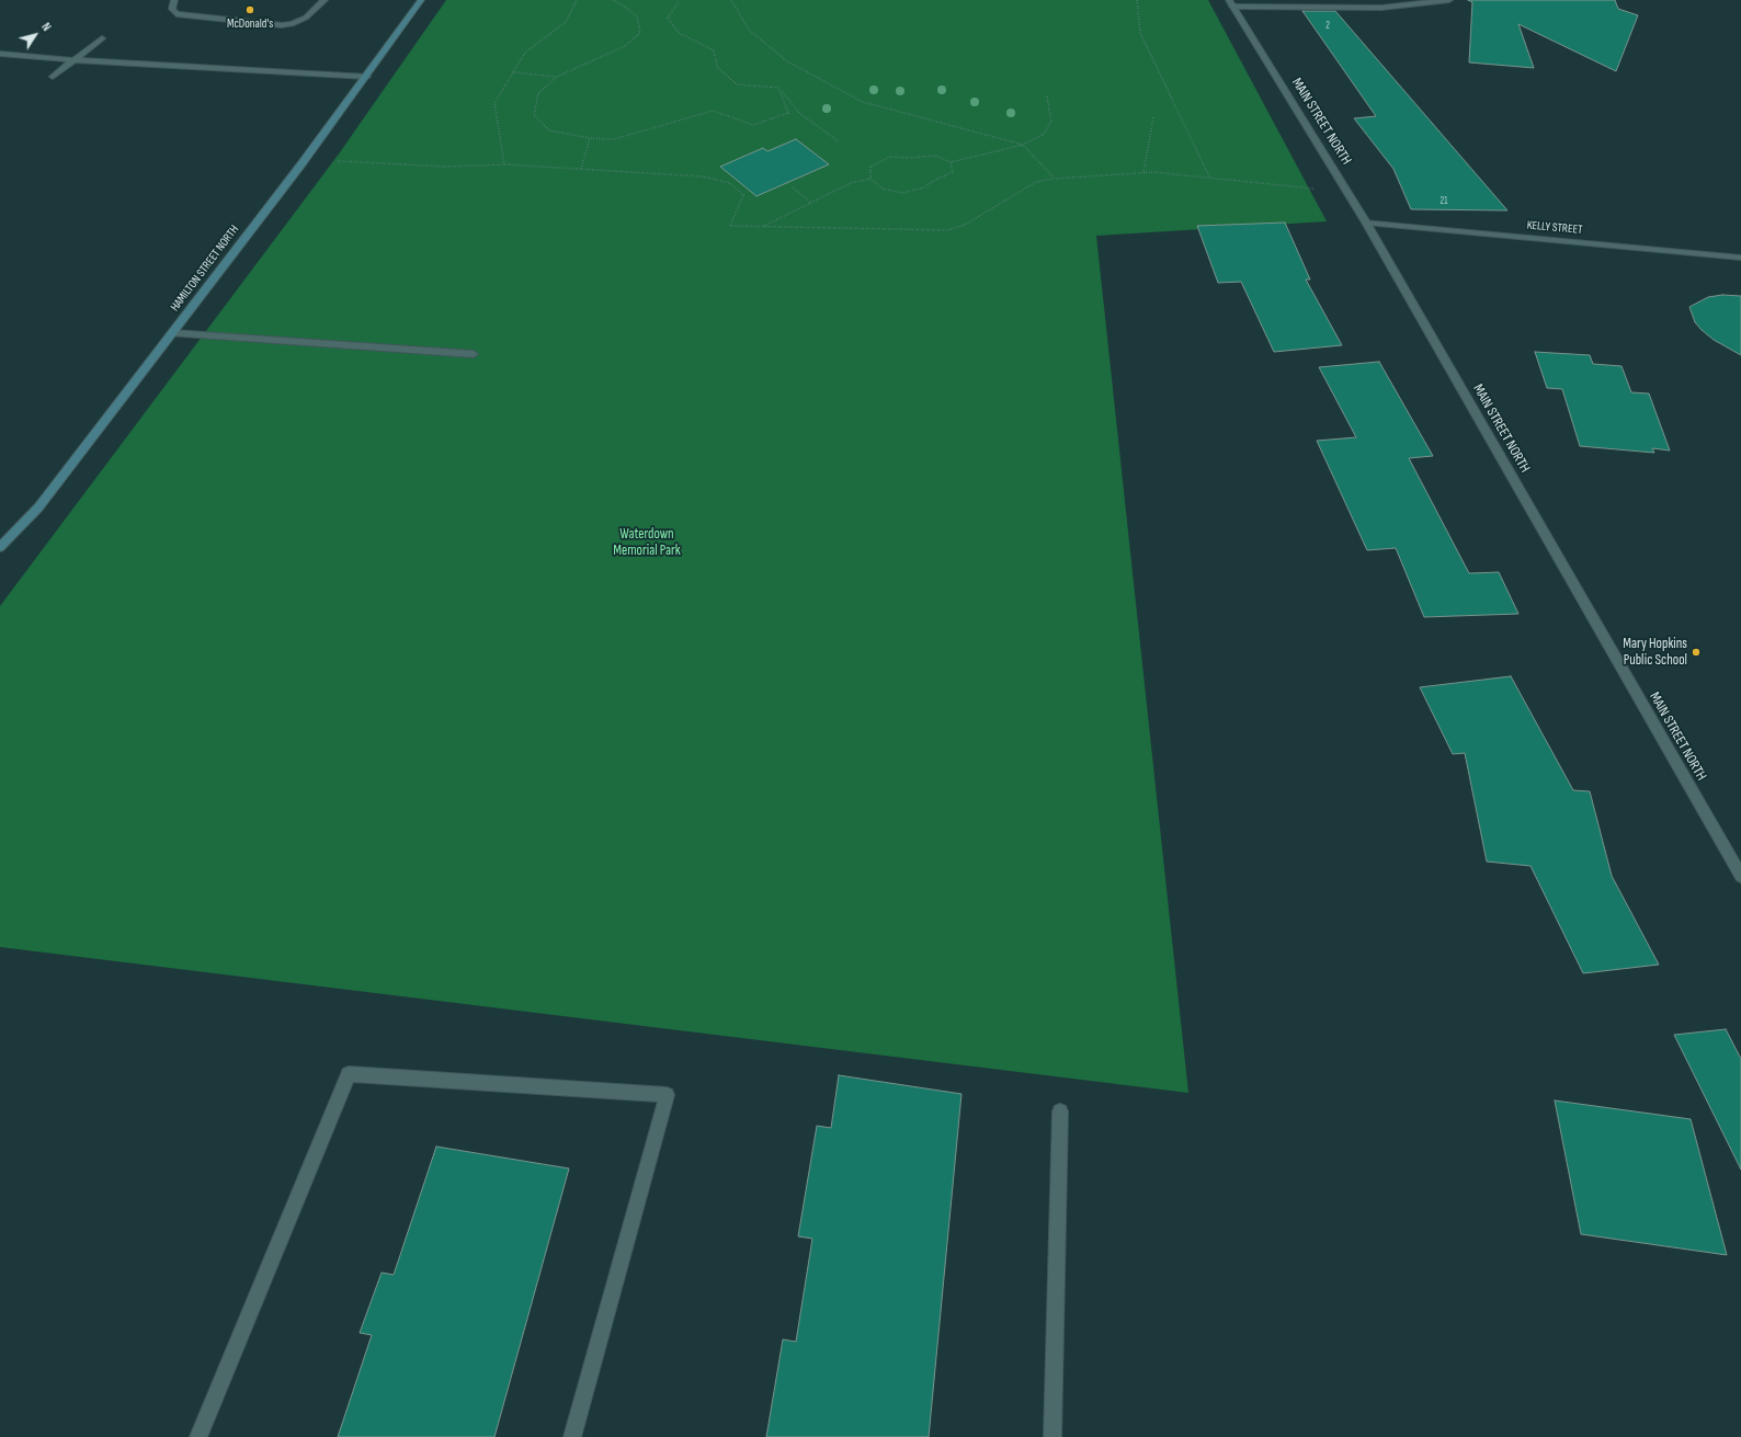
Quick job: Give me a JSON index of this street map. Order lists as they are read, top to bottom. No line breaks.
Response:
{"streets":{"main road":["HAMILTON STREET NORTH"],"street":["MAIN STREET NORTH","KELLY STREET"]},"crossings":[["MAIN STREET NORTH","KELLY STREET"]],"parks":["Waterdown Memorial Park"],"places":["McDonald's","Mary Hopkins Public School"],"house_numbers":["2","21"],"north":"top right"}
